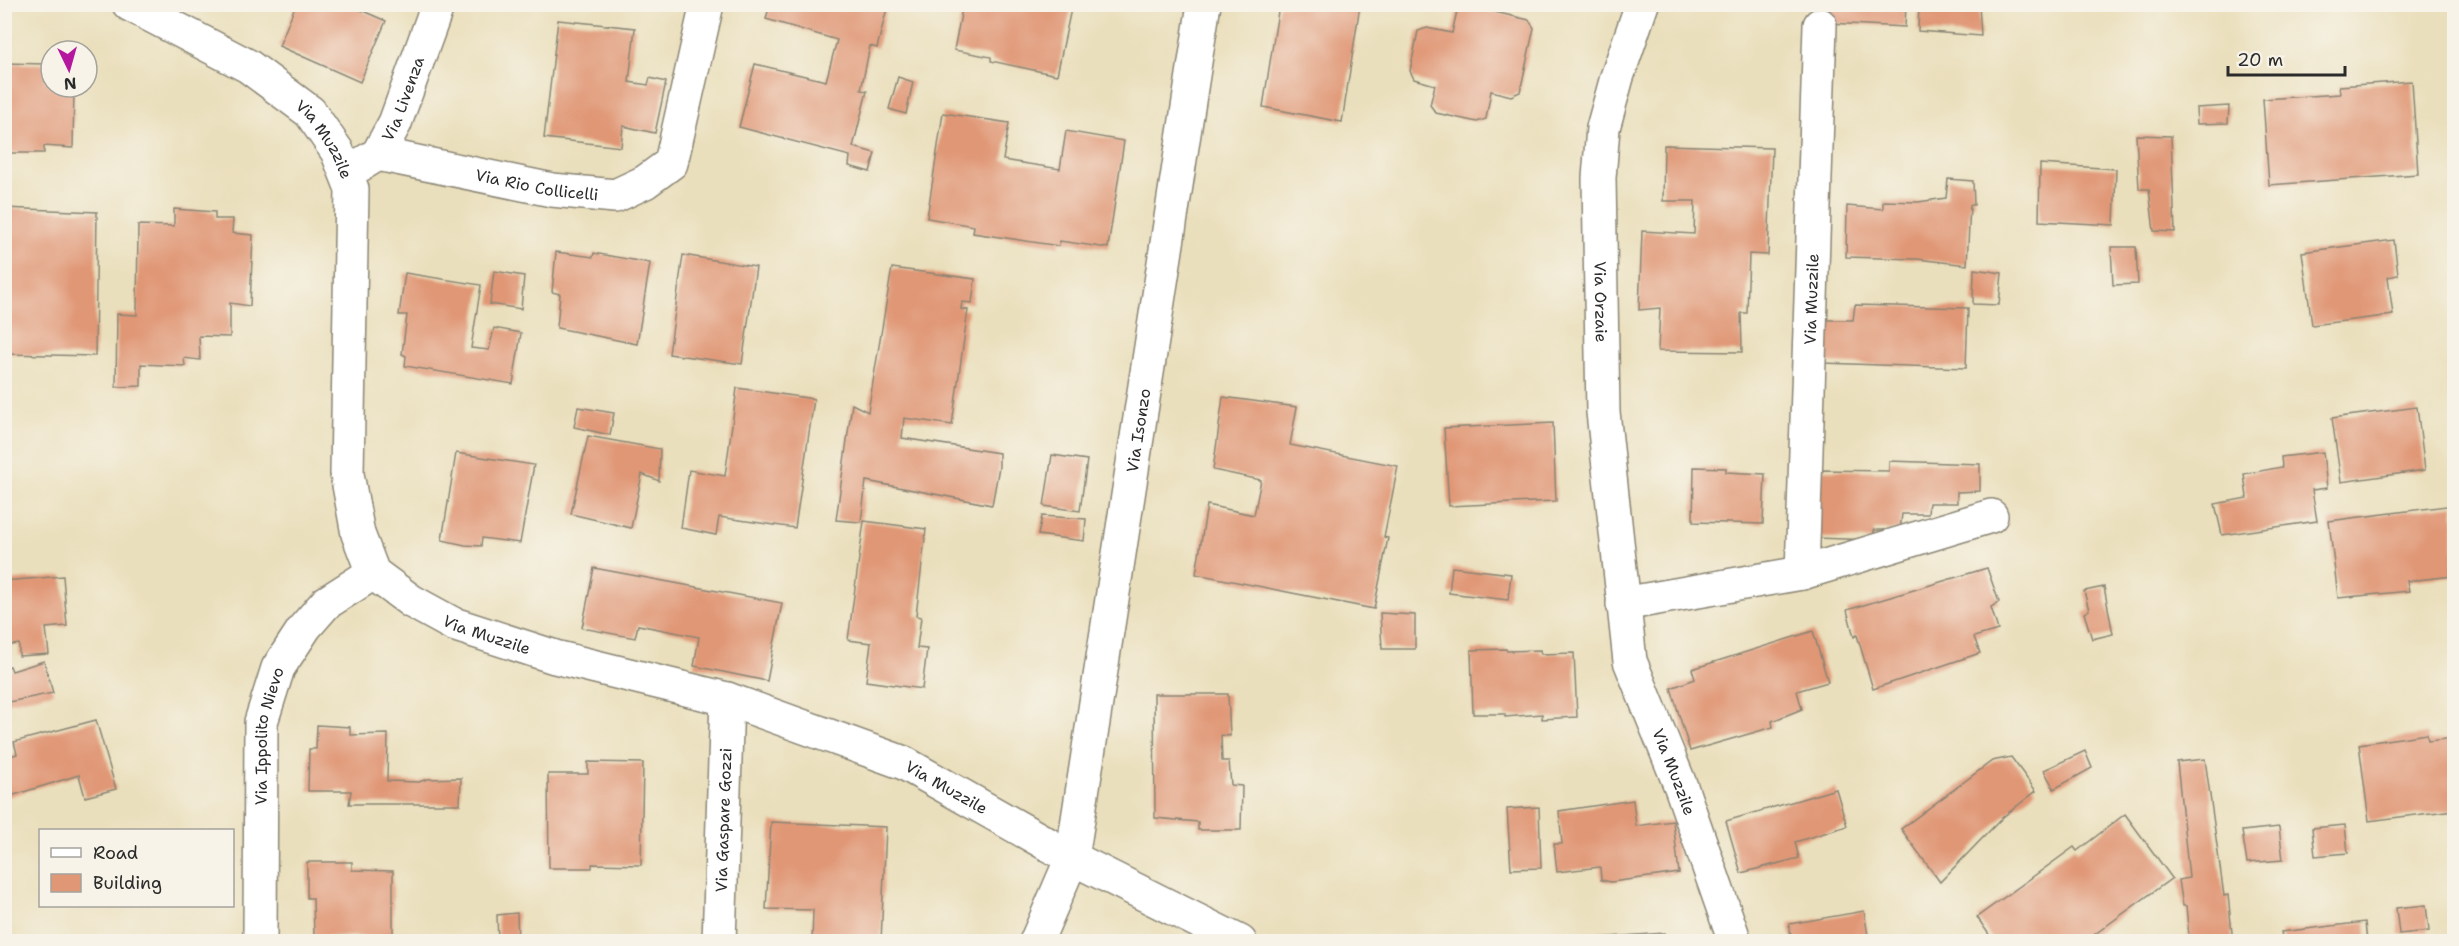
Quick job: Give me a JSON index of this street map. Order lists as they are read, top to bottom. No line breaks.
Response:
{"streets":{"street":["Via Livenza","Via Muzzile","Via Rio Collicelli","Via Orzaie","Via Isonzo","Via Ippolito Nievo","Via Gaspare Gozzi"]},"crossings":[["Via Livenza","Via Muzzile"],["Via Livenza","Via Rio Collicelli"],["Via Muzzile","Via Orzaie"],["Via Muzzile","Via Isonzo"],["Via Muzzile","Via Ippolito Nievo"],["Via Muzzile","Via Gaspare Gozzi"]],"legend":["Road","Building"],"scale_bar":"20 m","north":"bottom"}
